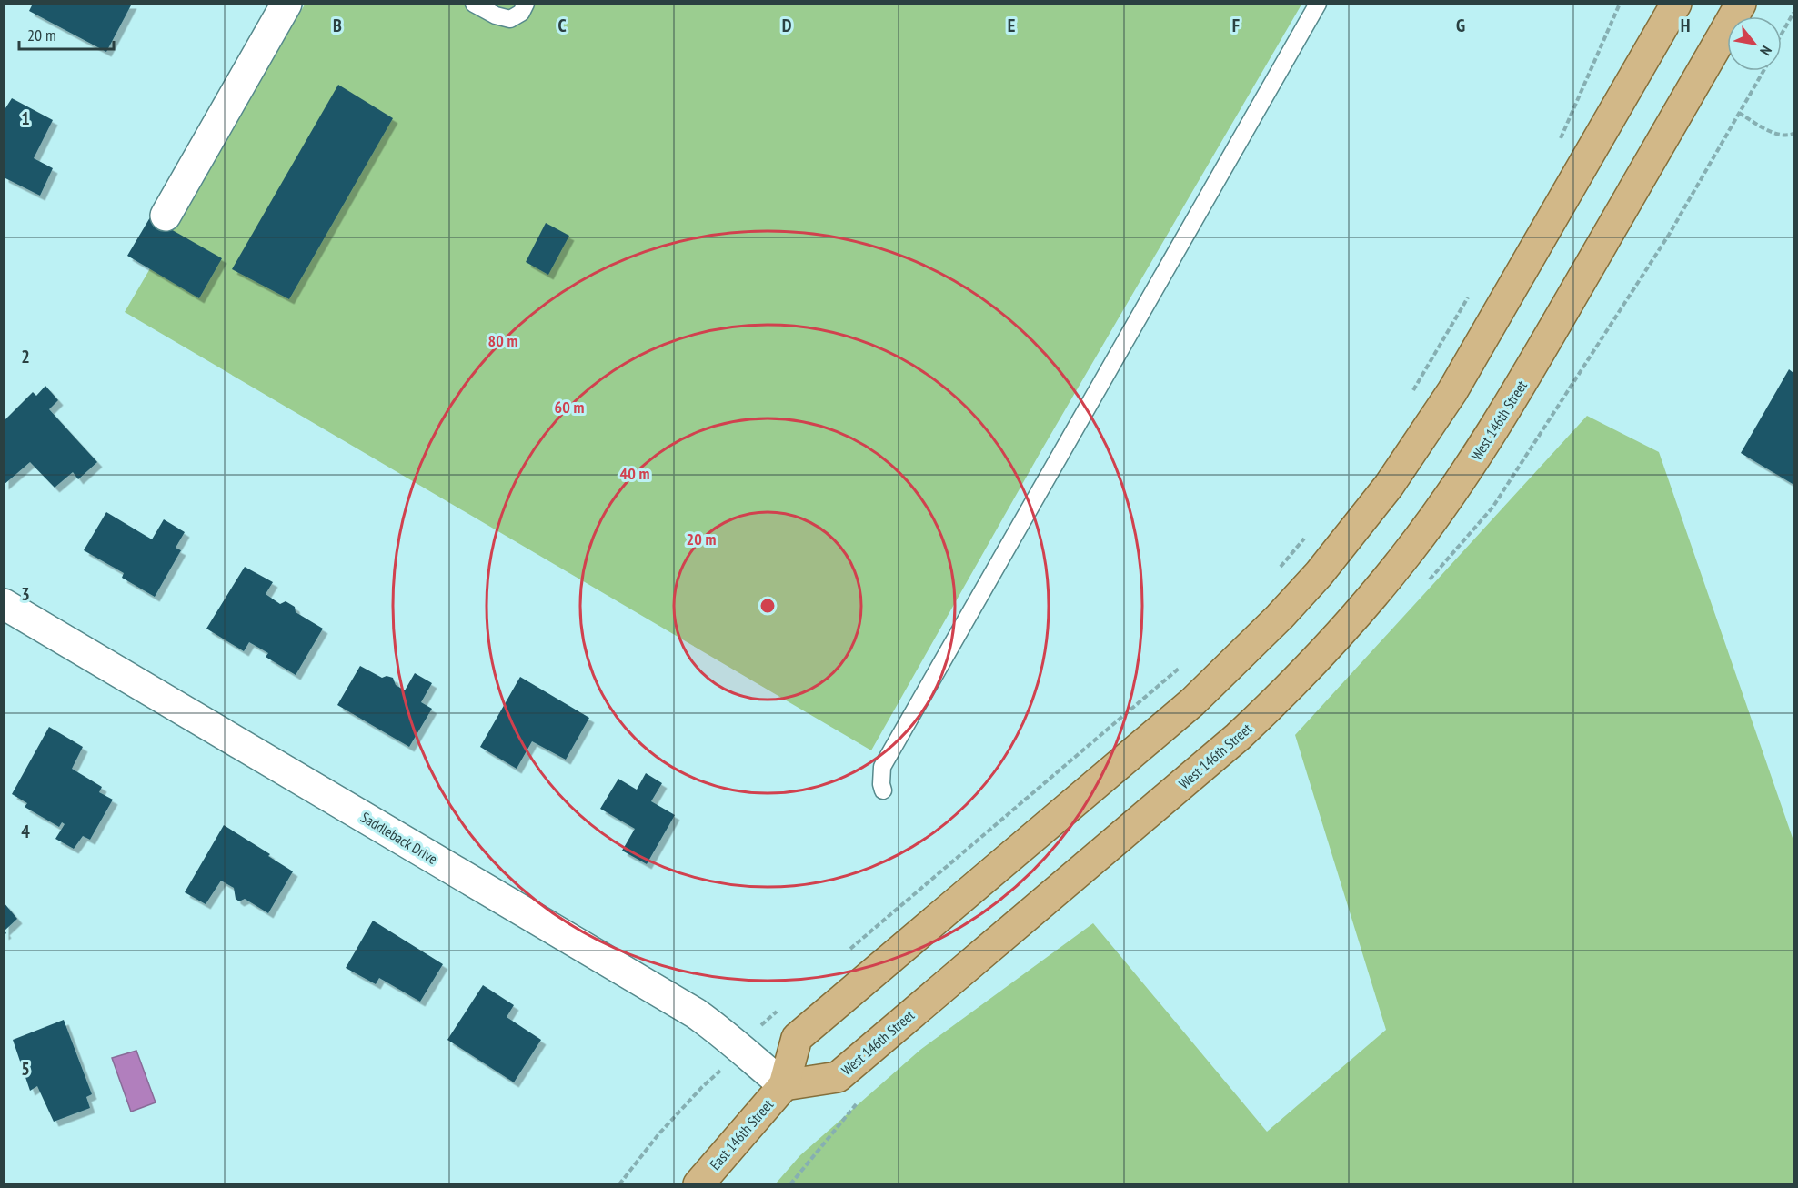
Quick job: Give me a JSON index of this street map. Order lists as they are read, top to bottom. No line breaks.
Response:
{"streets":{"main road":["West 146th Street","East 146th Street"],"street":["Saddleback Drive"]},"crossings":[["West 146th Street","Saddleback Drive"],["West 146th Street","East 146th Street"],["Saddleback Drive","East 146th Street"]],"scale_bar":"20 m","north":"bottom right","grid":{"columns":["B","C","D","E","F","G","H"],"rows":["1","2","3","4","5"]},"rings":["80 m","60 m","40 m","20 m"]}
